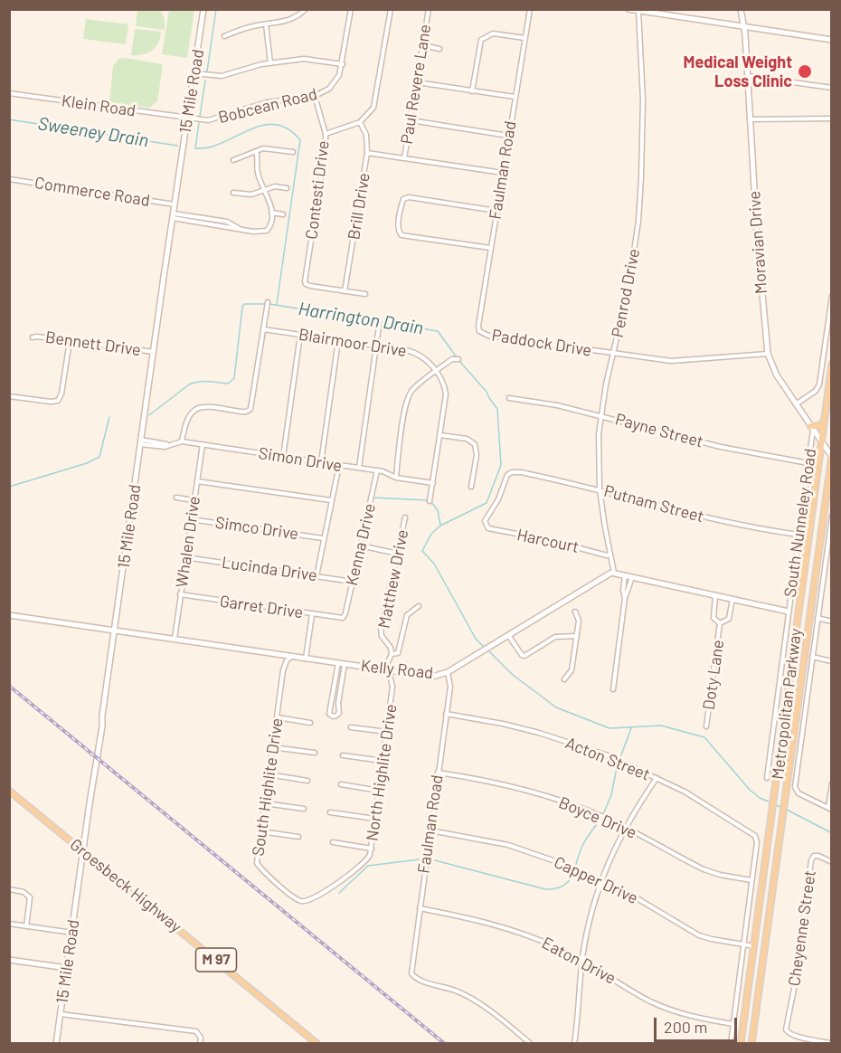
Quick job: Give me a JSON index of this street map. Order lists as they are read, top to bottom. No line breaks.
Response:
{"streets":{"main road":["Metropolitan Parkway","Groesbeck Highway","M 97"],"street":["Paul Revere Lane","15 Mile Road","Klein Road","Bobcean Road","Faulman Road","Contesti Drive","Commerce Road","Brill Drive","Moravian Drive","Penrod Drive","Blairmoor Drive","Paddock Drive","Bennett Drive","Payne Street","Simon Drive","Putnam Street","South Nunneley Road","Simco Drive","Harcourt","Whalen Drive","Kenna Drive","Lucinda Drive","Matthew Drive","Garret Drive","Kelly Road","Doty Lane","Acton Street","North Highlite Drive","South Highlite Drive","Boyce Drive","Capper Drive","Cheyenne Street","Eaton Drive"]},"crossings":[["15 Mile Road","Klein Road"],["15 Mile Road","Bobcean Road"],["15 Mile Road","Commerce Road"],["15 Mile Road","Bennett Drive"],["15 Mile Road","Simon Drive"],["15 Mile Road","Kelly Road"],["15 Mile Road","Groesbeck Highway"],["Klein Road","Bobcean Road"],["Bobcean Road","Contesti Drive"],["Faulman Road","Paddock Drive"],["Faulman Road","Kelly Road"],["Faulman Road","Acton Street"],["Faulman Road","Boyce Drive"],["Faulman Road","Capper Drive"],["Faulman Road","Eaton Drive"],["Contesti Drive","Brill Drive"],["Moravian Drive","Paddock Drive"],["Moravian Drive","South Nunneley Road"],["Moravian Drive","Metropolitan Parkway"],["Penrod Drive","Paddock Drive"],["Penrod Drive","Payne Street"],["Penrod Drive","Putnam Street"],["Penrod Drive","Harcourt"],["Penrod Drive","Kelly Road"],["Payne Street","South Nunneley Road"],["Simon Drive","Whalen Drive"],["Simon Drive","Kenna Drive"],["Putnam Street","South Nunneley Road"],["Putnam Street","Harcourt"],["Simco Drive","Whalen Drive"],["Whalen Drive","Lucinda Drive"],["Whalen Drive","Garret Drive"],["Whalen Drive","Kelly Road"],["Kenna Drive","Lucinda Drive"],["Kenna Drive","Garret Drive"],["Matthew Drive","Kelly Road"],["Matthew Drive","North Highlite Drive"],["Kelly Road","North Highlite Drive"],["Kelly Road","South Highlite Drive"],["Metropolitan Parkway","Capper Drive"],["Acton Street","Boyce Drive"],["North Highlite Drive","South Highlite Drive"]],"water":["Sweeney Drain","Harrington Drain"],"places":["Medical Weight Loss Clinic"],"scale_bar":"200 m"}
